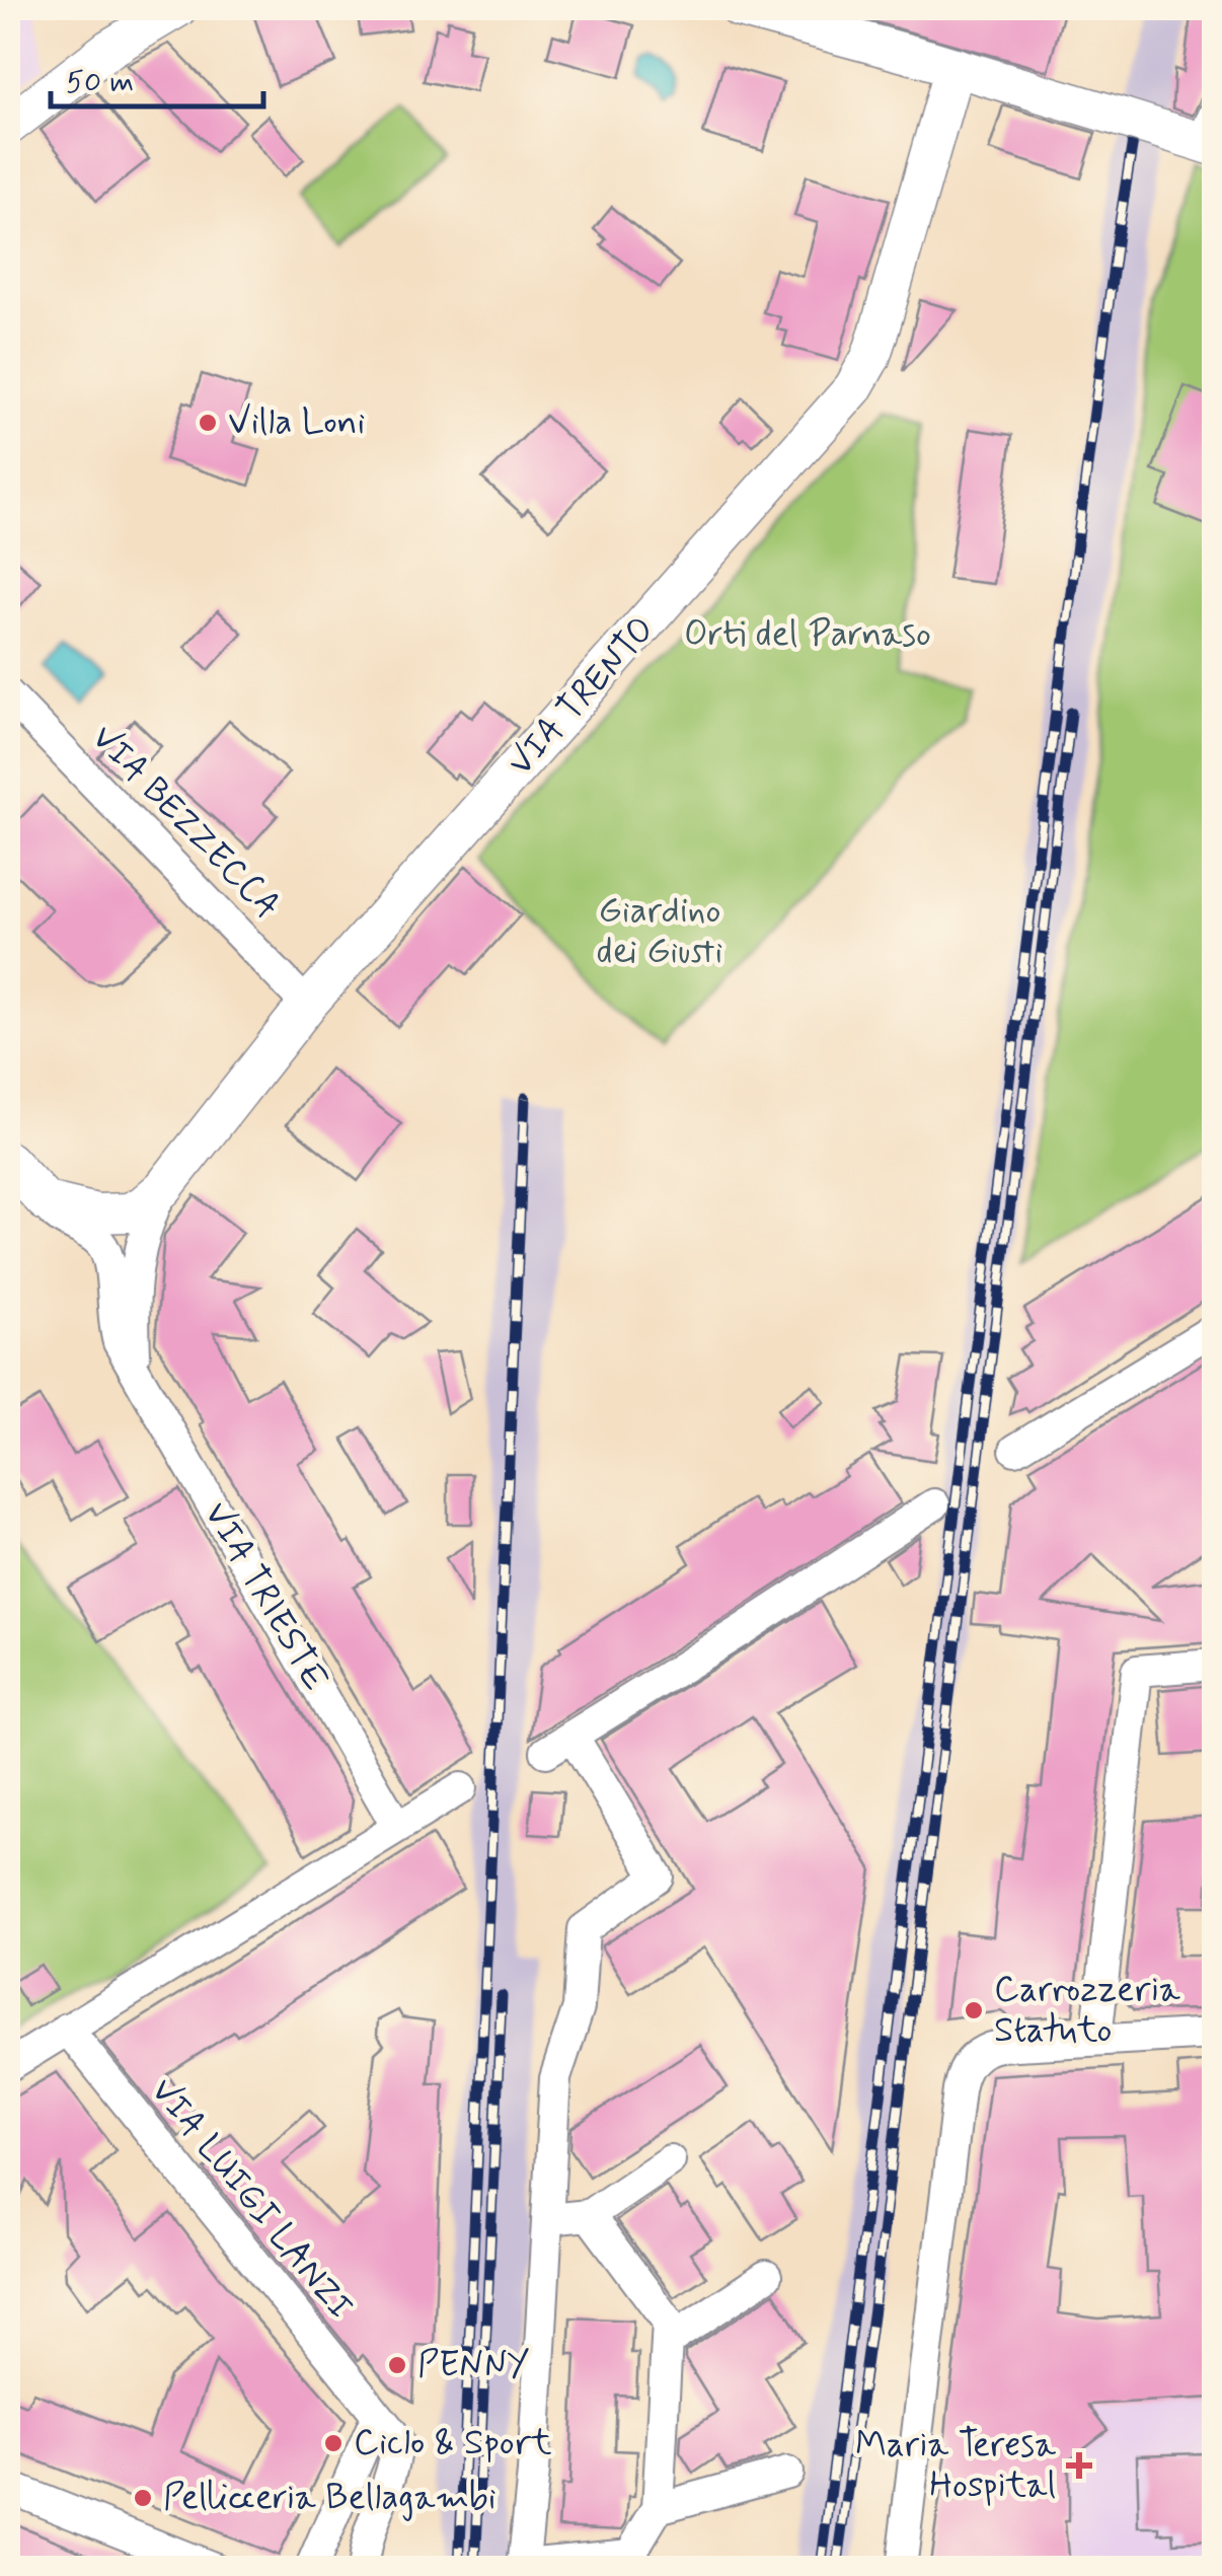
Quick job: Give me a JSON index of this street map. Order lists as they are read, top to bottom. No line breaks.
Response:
{"streets":{"main road":["VIA TRENTO","VIA TRIESTE"],"street":["VIA BEZZECCA","VIA LUIGI LANZI"]},"crossings":[["VIA TRENTO","VIA BEZZECCA"],["VIA TRENTO","VIA TRIESTE"]],"parks":["Orti del Parnaso","Giardino dei Giusti"],"places":{"other":["Villa Loni","Carrozzeria Statuto","PENNY","Ciclo & Sport","Pellicceria Bellagambi"],"health":["Maria Teresa Hospital"]},"scale_bar":"50 m"}
